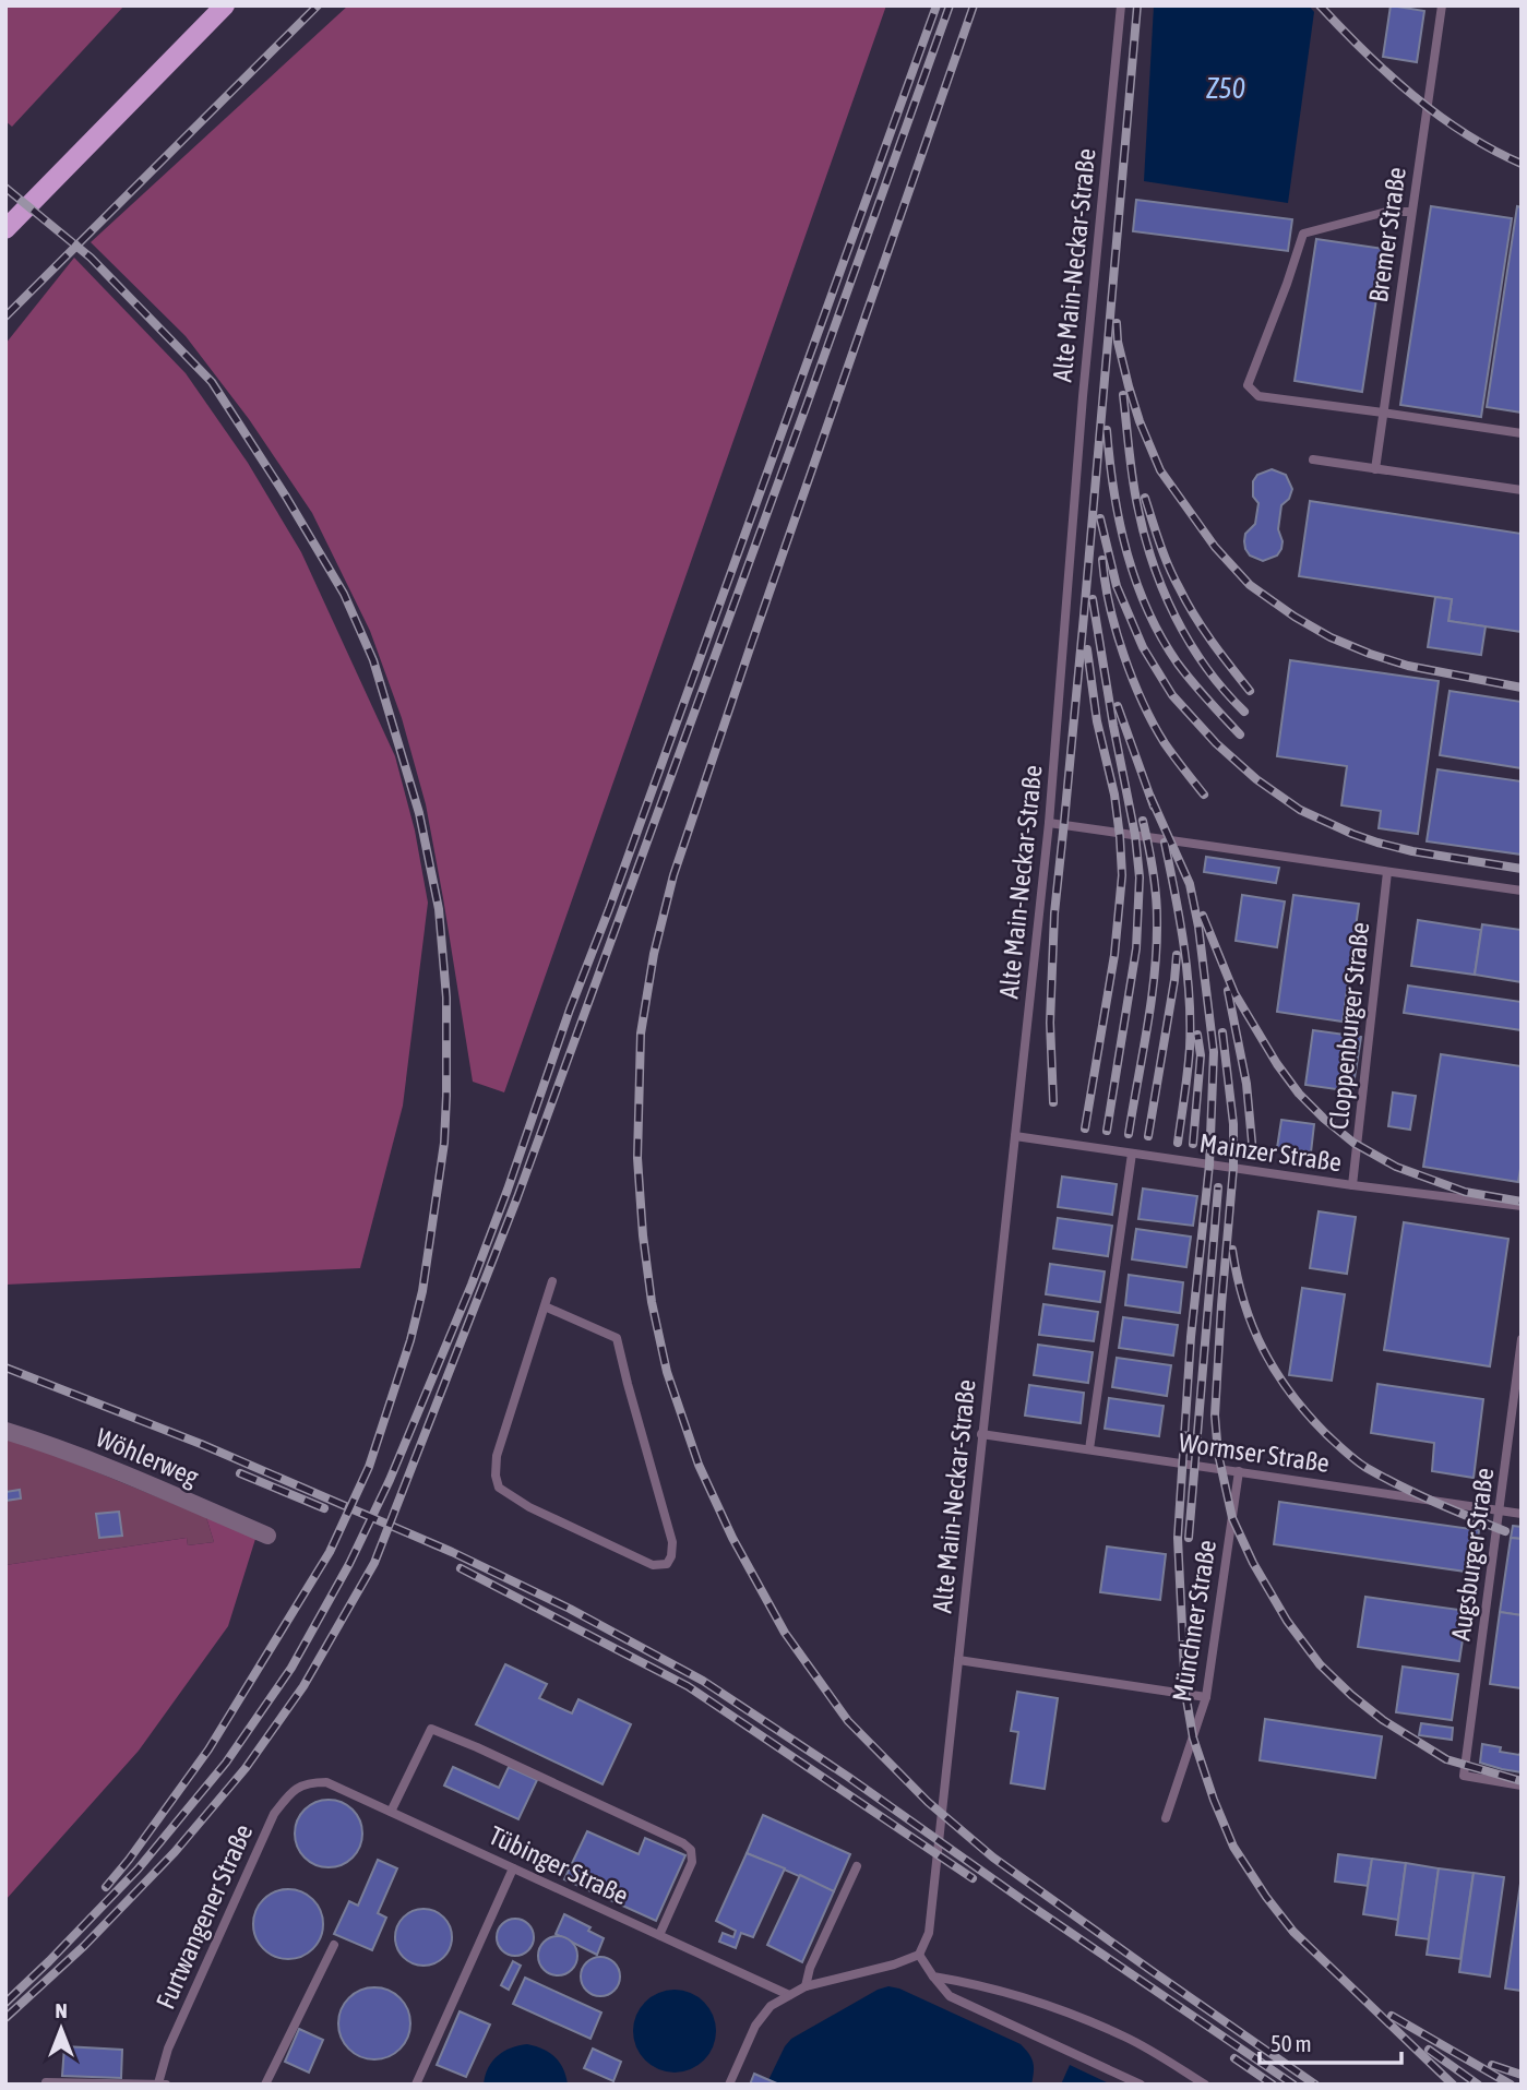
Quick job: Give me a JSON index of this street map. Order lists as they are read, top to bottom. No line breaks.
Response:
{"streets":{"street":["Wöhlerweg"],"lane":["Bremer Straße","Alte Main-Neckar-Straße","Cloppenburger Straße","Mainzer Straße","Wormser Straße","Augsburger Straße","Münchner Straße","Tübinger Straße","Furtwangener Straße"]},"crossings":[["Alte Main-Neckar-Straße","Mainzer Straße"],["Alte Main-Neckar-Straße","Wormser Straße"],["Cloppenburger Straße","Mainzer Straße"],["Wormser Straße","Augsburger Straße"],["Wormser Straße","Münchner Straße"],["Tübinger Straße","Furtwangener Straße"]],"water":["Z50"],"scale_bar":"50 m","north":"top"}
